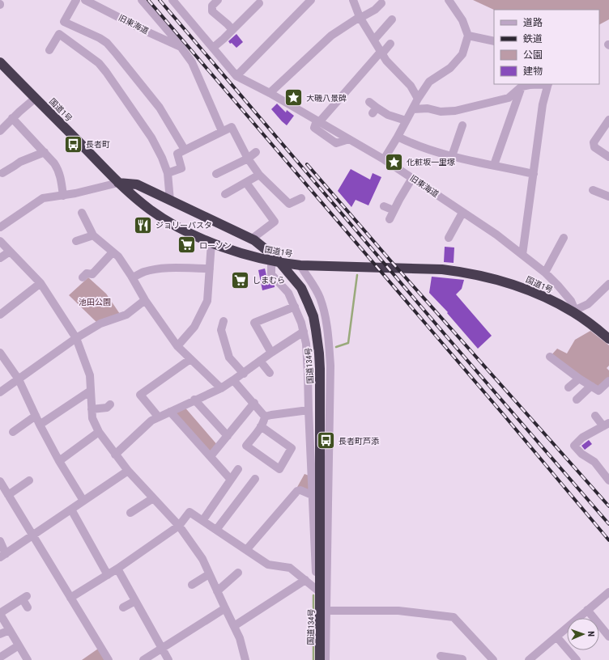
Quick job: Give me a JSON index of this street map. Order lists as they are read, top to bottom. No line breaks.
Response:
{"streets":{"highway":["国道1号","国道134号"],"street":["旧東海道"]},"crossings":[["旧東海道","国道1号"],["国道1号","国道134号"]],"parks":["池田公園"],"places":{"place":["大磯八景碑","化粧坂一里塚"],"bus stop":["長者町","長者町芦添"],"restaurant":["ジョリーパスタ"],"supermarket":["ローソン","しまむら"]},"legend":["道路","鉄道","公園","建物"],"north":"right"}
